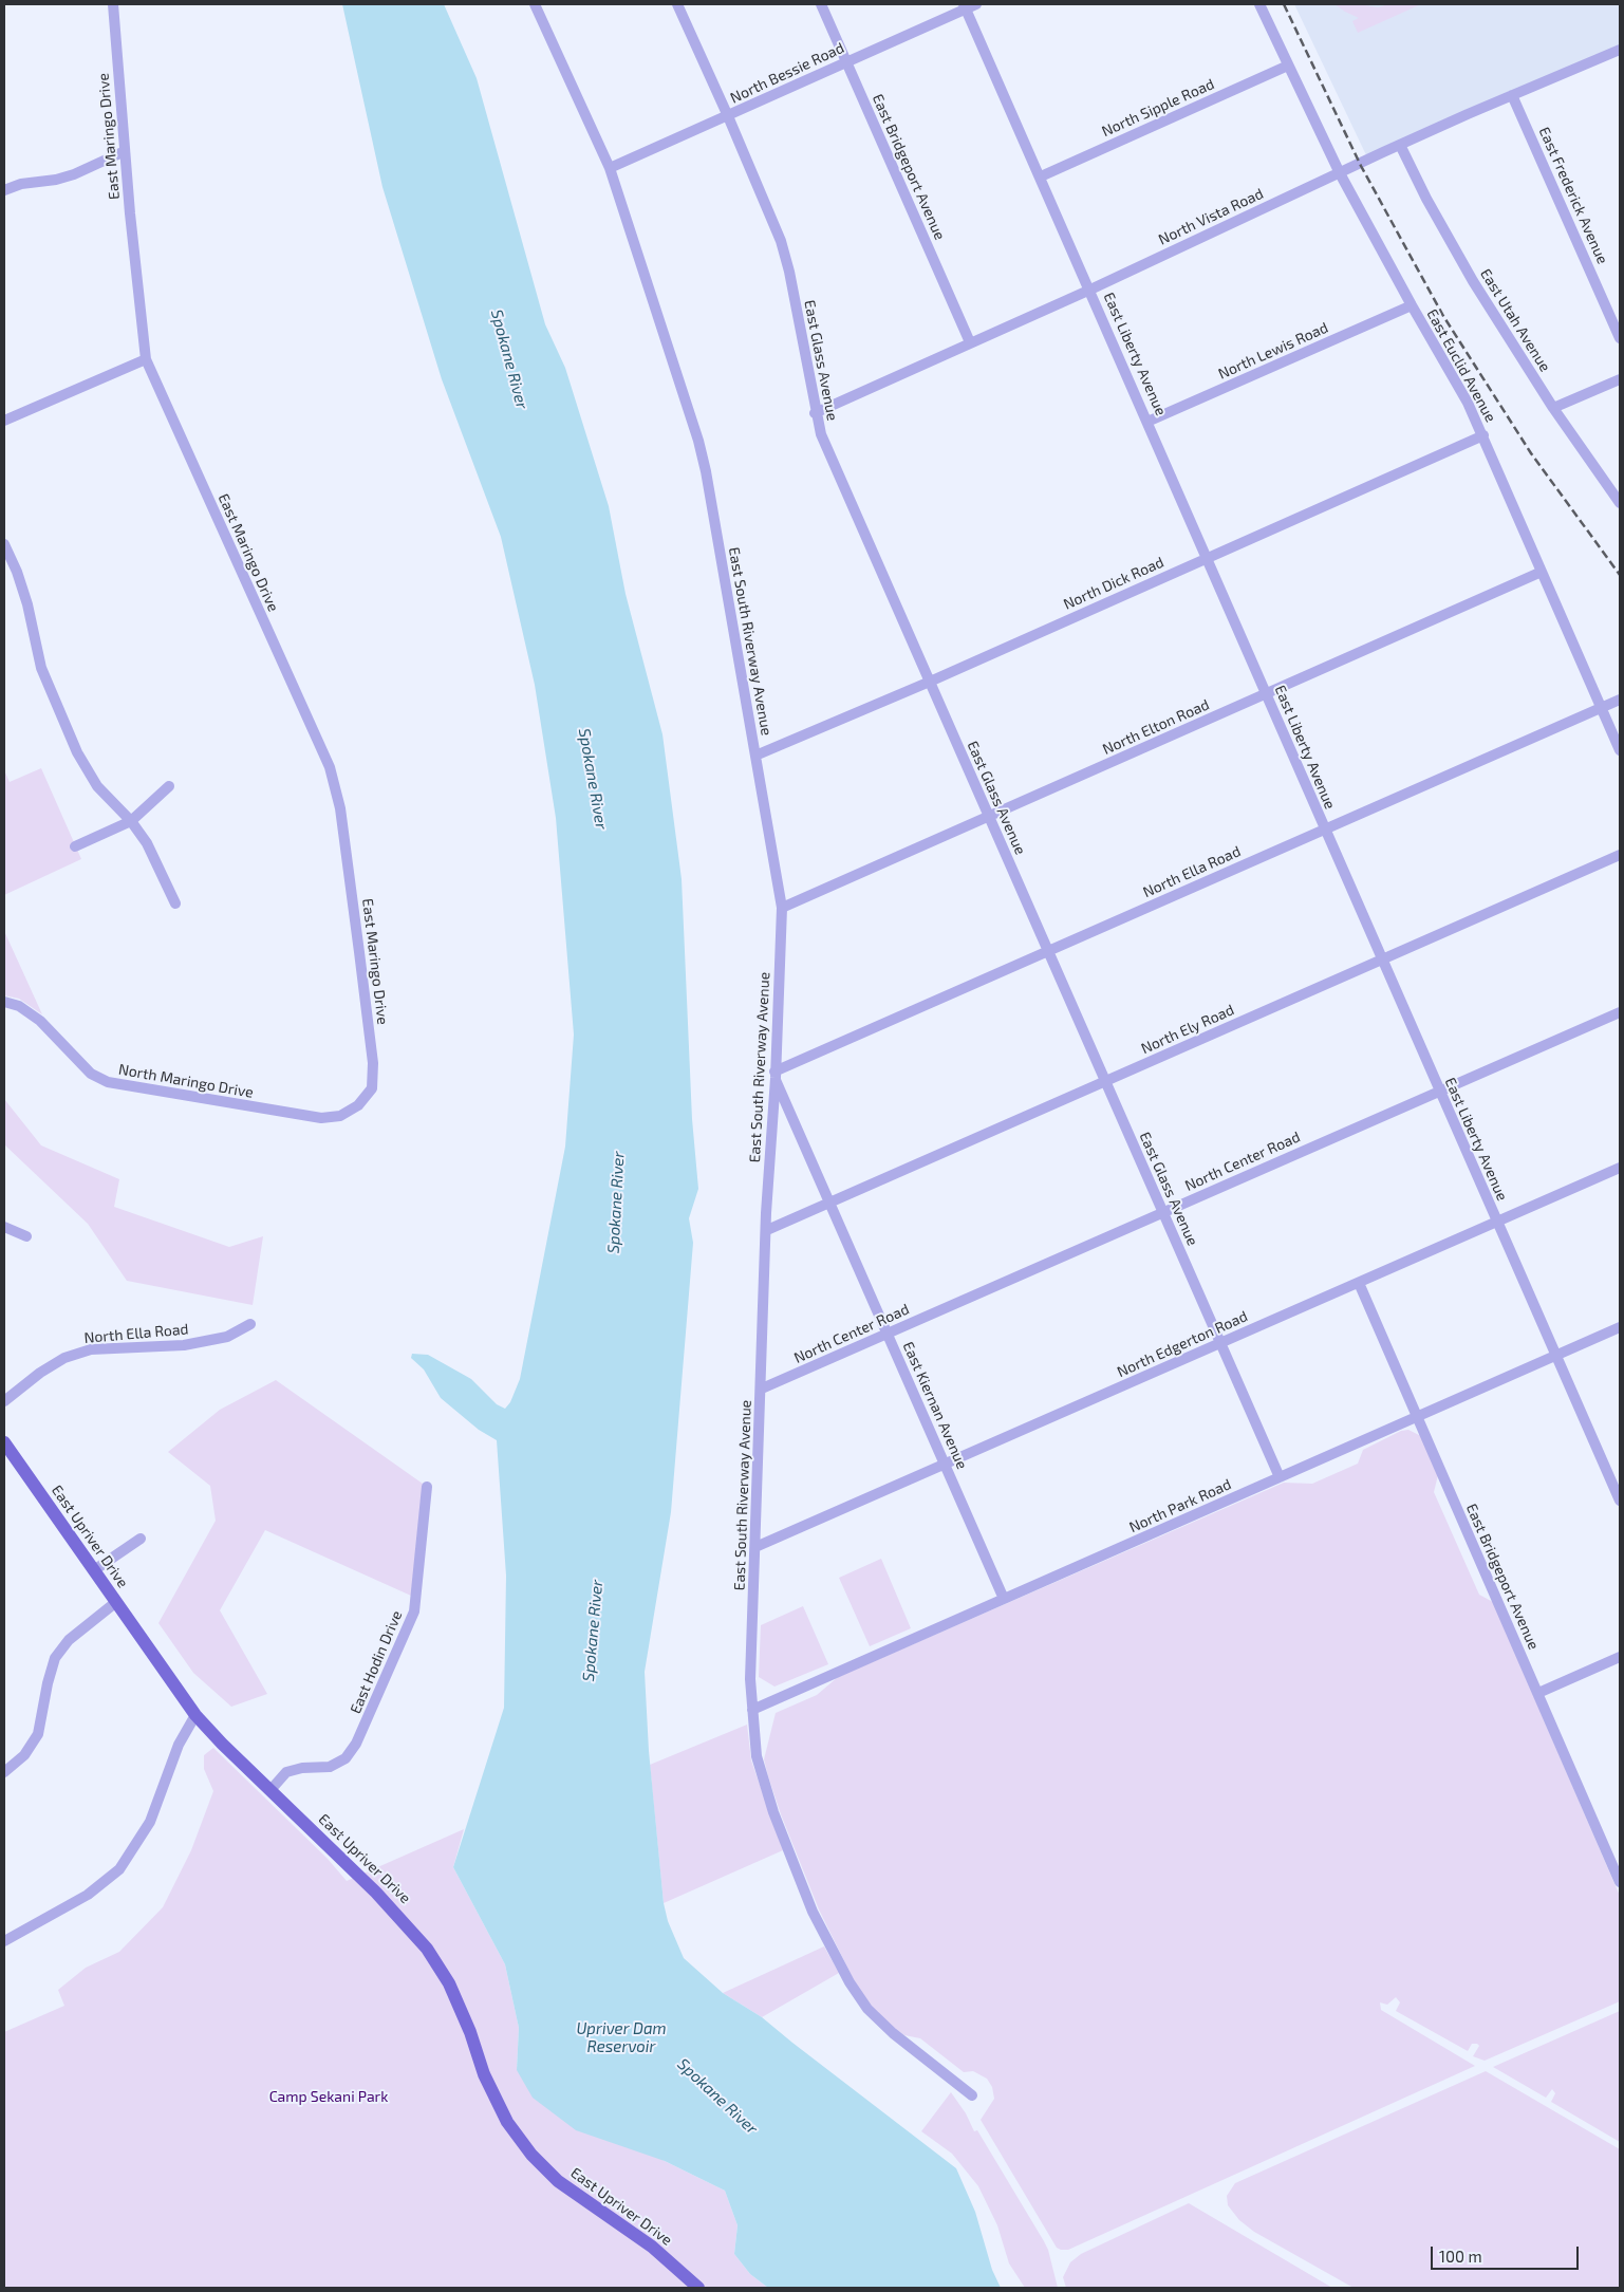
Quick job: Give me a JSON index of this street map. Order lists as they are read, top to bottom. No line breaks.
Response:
{"streets":{"main road":["East Upriver Drive"],"street":["North Bessie Road","North Sipple Road","East Maringo Drive","East Bridgeport Avenue","East Frederick Avenue","North Vista Road","East Utah Avenue","North Lewis Road","East Liberty Avenue","East Glass Avenue","East Euclid Avenue","North Dick Road","East South Riverway Avenue","North Elton Road","North Ella Road","North Ely Road","North Maringo Drive","North Center Road","North Edgerton Road","East Kiernan Avenue","North Park Road","East Hodin Drive"]},"crossings":[["North Bessie Road","East Bridgeport Avenue"],["North Bessie Road","East Liberty Avenue"],["North Bessie Road","East Glass Avenue"],["North Bessie Road","East South Riverway Avenue"],["North Sipple Road","East Liberty Avenue"],["North Sipple Road","East Euclid Avenue"],["East Maringo Drive","North Maringo Drive"],["East Bridgeport Avenue","North Vista Road"],["East Bridgeport Avenue","North Edgerton Road"],["East Bridgeport Avenue","North Park Road"],["East Frederick Avenue","North Vista Road"],["North Vista Road","East Utah Avenue"],["North Vista Road","East Liberty Avenue"],["North Vista Road","East Glass Avenue"],["North Vista Road","East Euclid Avenue"],["North Lewis Road","East Liberty Avenue"],["North Lewis Road","East Euclid Avenue"],["East Liberty Avenue","North Dick Road"],["East Liberty Avenue","North Elton Road"],["East Liberty Avenue","North Ella Road"],["East Liberty Avenue","North Ely Road"],["East Liberty Avenue","North Center Road"],["East Liberty Avenue","North Edgerton Road"],["East Liberty Avenue","North Park Road"],["East Glass Avenue","North Dick Road"],["East Glass Avenue","North Elton Road"],["East Glass Avenue","North Ella Road"],["East Glass Avenue","North Ely Road"],["East Glass Avenue","North Center Road"],["East Glass Avenue","North Edgerton Road"],["East Glass Avenue","North Park Road"],["East Euclid Avenue","North Dick Road"],["East Euclid Avenue","North Elton Road"],["East Euclid Avenue","North Ella Road"],["North Dick Road","East South Riverway Avenue"],["East South Riverway Avenue","North Elton Road"],["East South Riverway Avenue","North Ella Road"],["East South Riverway Avenue","North Ely Road"],["East South Riverway Avenue","North Center Road"],["East South Riverway Avenue","North Edgerton Road"],["East South Riverway Avenue","East Kiernan Avenue"],["East South Riverway Avenue","North Park Road"],["North Ella Road","East Kiernan Avenue"],["North Ely Road","East Kiernan Avenue"],["North Center Road","East Kiernan Avenue"],["North Edgerton Road","East Kiernan Avenue"],["East Kiernan Avenue","North Park Road"],["East Upriver Drive","East Hodin Drive"]],"water":["Spokane River","Upriver Dam Reservoir"],"parks":["Camp Sekani Park"],"scale_bar":"100 m"}
